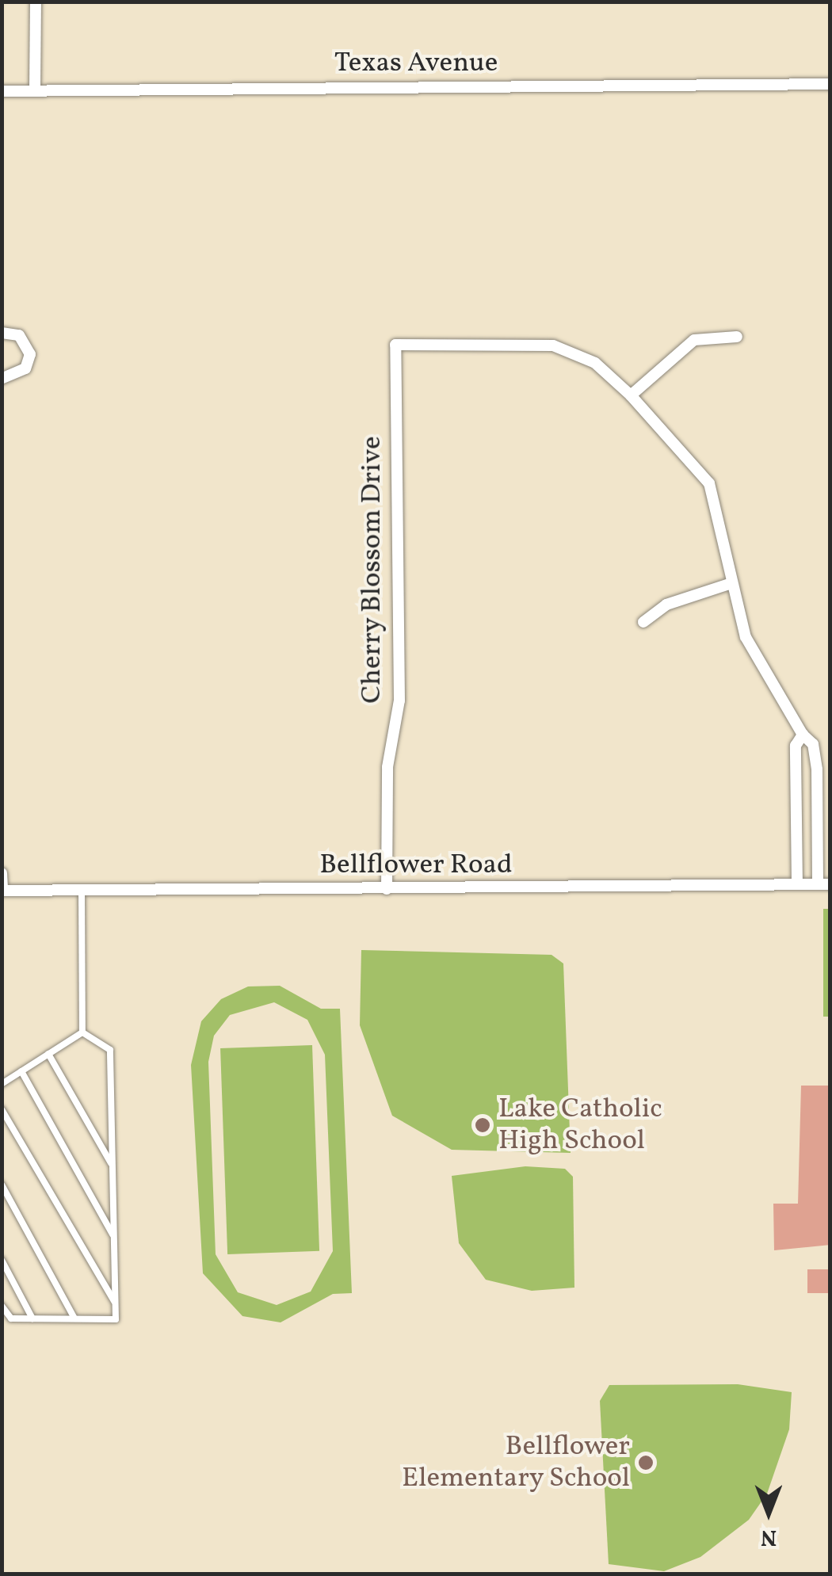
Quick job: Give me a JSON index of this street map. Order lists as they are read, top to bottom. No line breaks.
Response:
{"streets":{"street":["Texas Avenue","Cherry Blossom Drive","Bellflower Road"]},"crossings":[["Cherry Blossom Drive","Bellflower Road"]],"places":["Lake Catholic High School","Bellflower Elementary School"],"north":"bottom"}
